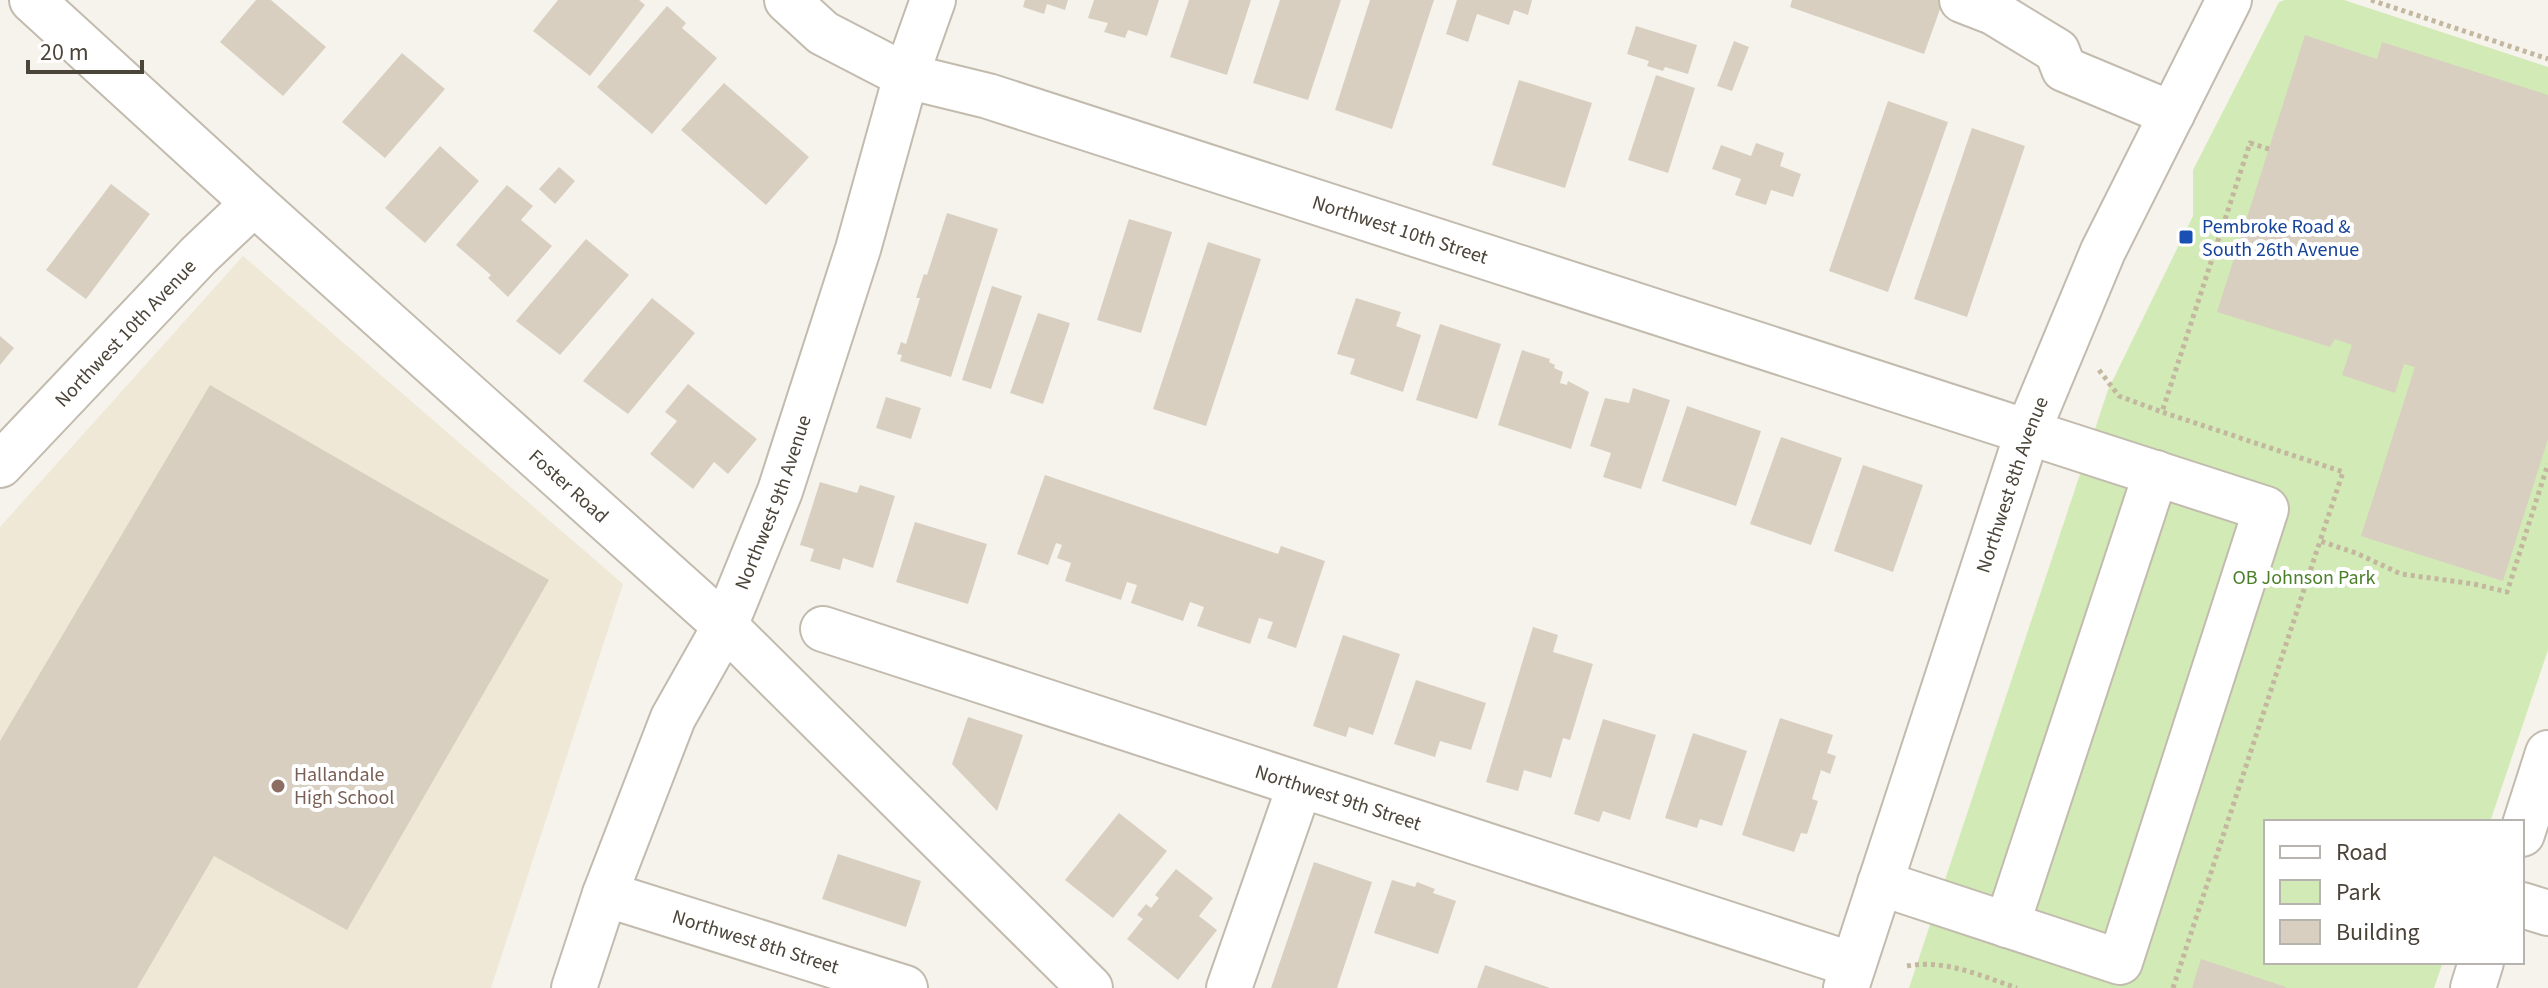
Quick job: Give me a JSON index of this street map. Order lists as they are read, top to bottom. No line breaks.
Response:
{"streets":{"street":["Northwest 10th Street","Northwest 10th Avenue","Northwest 8th Avenue","Foster Road","Northwest 9th Avenue","Northwest 9th Street","Northwest 8th Street"]},"crossings":[["Northwest 10th Street","Northwest 8th Avenue"],["Northwest 10th Street","Northwest 9th Avenue"],["Northwest 10th Avenue","Foster Road"],["Northwest 8th Avenue","Northwest 9th Street"],["Foster Road","Northwest 9th Avenue"],["Northwest 9th Avenue","Northwest 8th Street"]],"parks":["OB Johnson Park"],"places":{"transit":["Pembroke Road & South 26th Avenue"],"other":["Hallandale High School"]},"legend":["Road","Park","Building"],"scale_bar":"20 m"}
